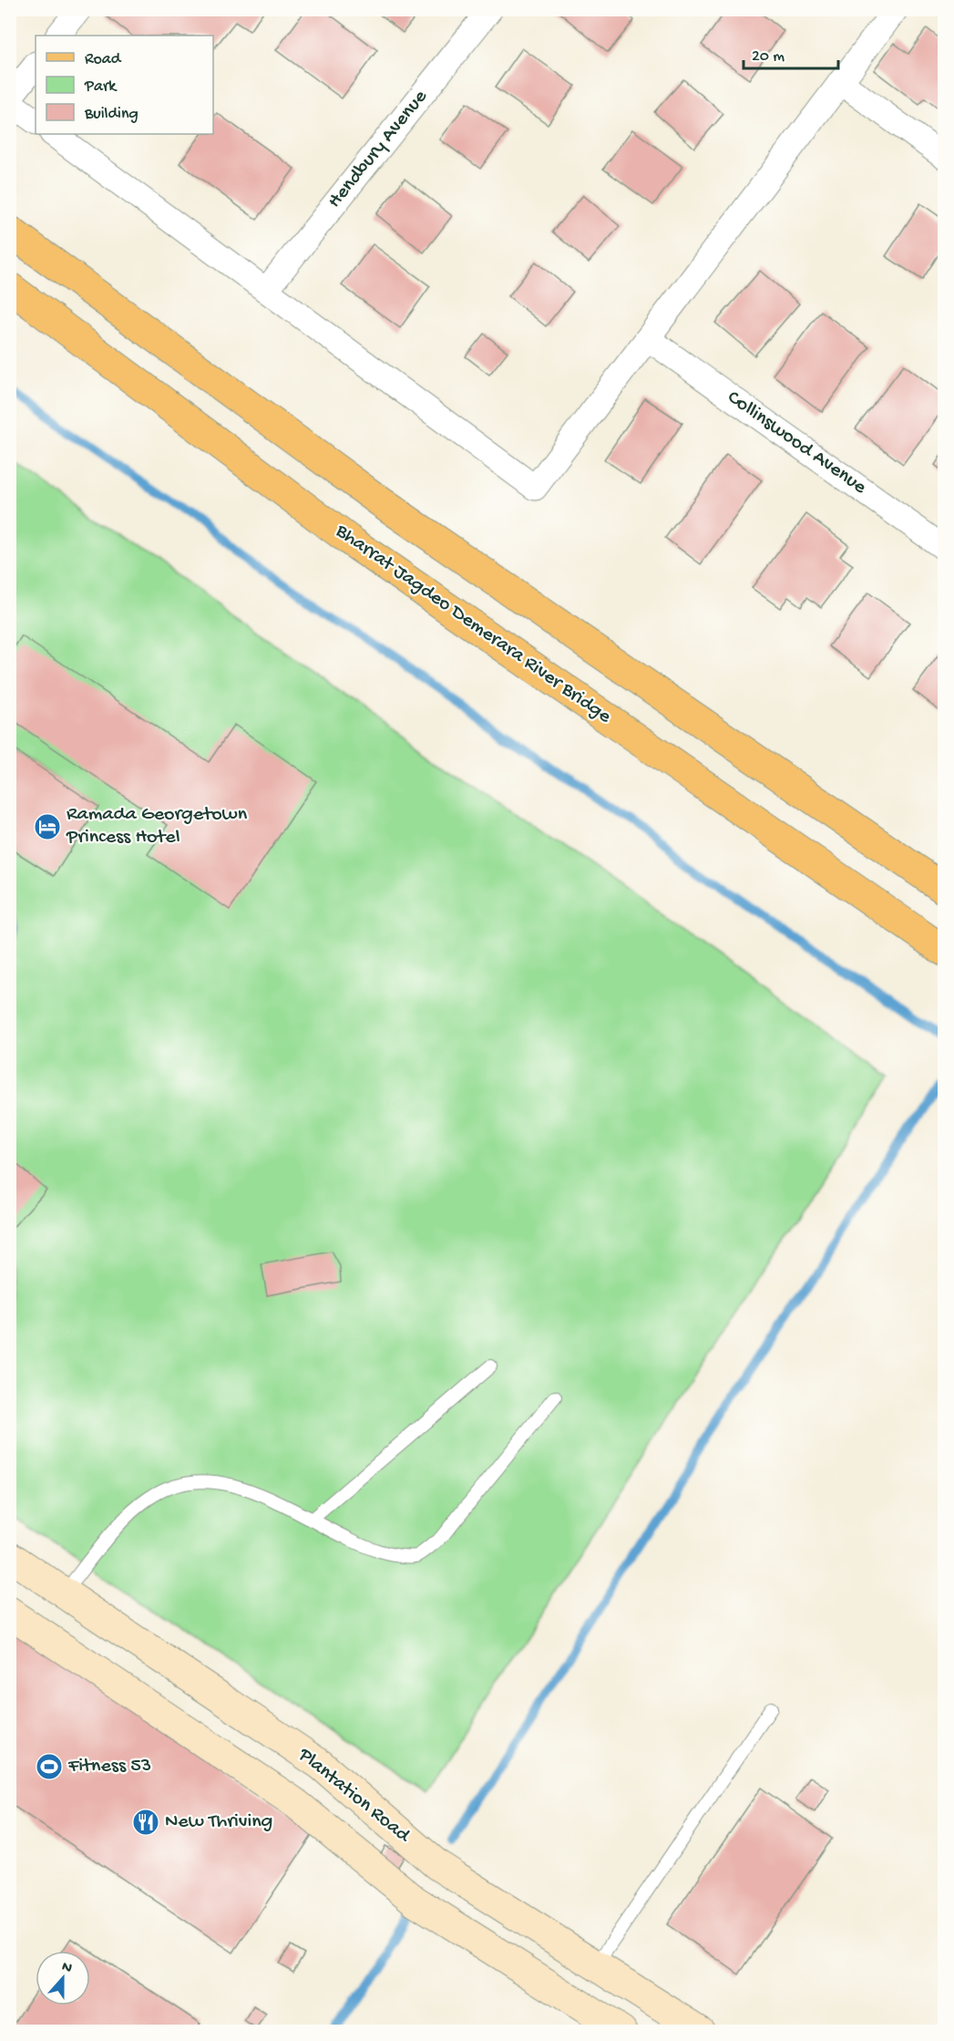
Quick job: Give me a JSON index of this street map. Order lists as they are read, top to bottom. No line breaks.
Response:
{"streets":{"main road":["Bharrat Jagdeo Demerara River Bridge"],"street":["Hendbury Avenue","Collinswood Avenue","Plantation Road"]},"places":{"hotel":["Ramada Georgetown Princess Hotel"],"sports":["Fitness 53"],"restaurant":["New Thriving"]},"legend":["Road","Park","Building"],"scale_bar":"20 m","north":"top"}
